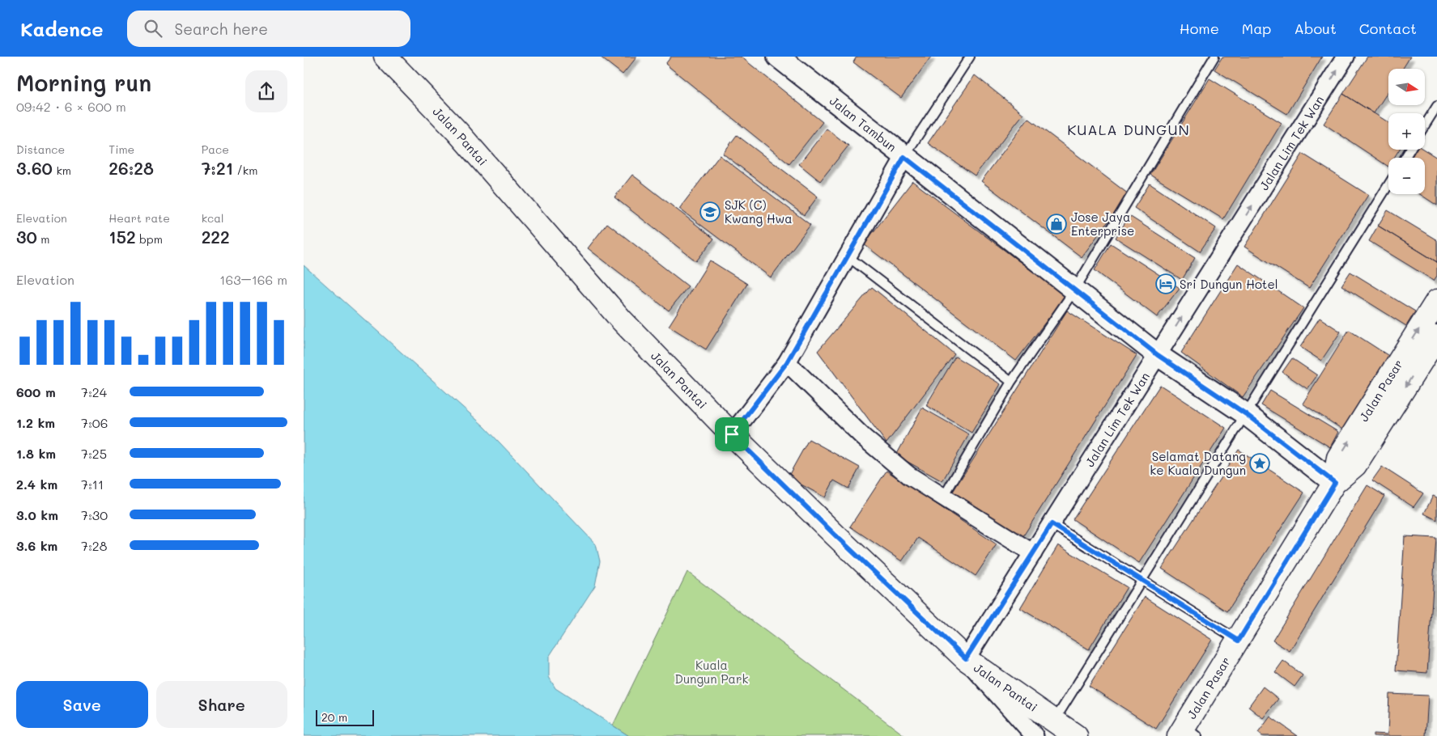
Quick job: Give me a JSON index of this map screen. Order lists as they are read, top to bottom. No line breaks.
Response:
{"streets":{"main road":["Jalan Pantai","Jalan Pasar"],"street":["Jalan Tambun","Jalan Lim Tek Wan"]},"crossings":[["Jalan Tambun","Jalan Lim Tek Wan"],["Jalan Tambun","Jalan Pasar"],["Jalan Pantai","Jalan Lim Tek Wan"]],"one_way":["Jalan Lim Tek Wan"],"districts":["KUALA DUNGUN"],"parks":["Kuala Dungun Park"],"places":{"school or university":["SJK (C) Kwang Hwa"],"shop":["Jose Jaya Enterprise"],"hotel":["Sri Dungun Hotel"],"place":["Selamat Datang ke Kuala Dungun"]},"scale_bar":"20 m","north":"right","page":{"header":"Kadence","search":"Search here","nav":["Home","Map","About","Contact"],"heading":["Morning run","09:42 · 6 × 600 m"],"map_buttons":["+","−"],"stats":[["Distance","3.60 km"],["Time","26:28"],["Pace","7:21 /km"],["Elevation","30 m"],["Heart rate","152 bpm"],["kcal","222"]],"chart":["Elevation","163–166 m"],"list":[{"name":"600 m","note":"7:24"},{"name":"1.2 km","note":"7:06"},{"name":"1.8 km","note":"7:25"},{"name":"2.4 km","note":"7:11"},{"name":"3.0 km","note":"7:30"},{"name":"3.6 km","note":"7:28"}],"buttons":["Save","Share"],"scale":"20 m"}}
